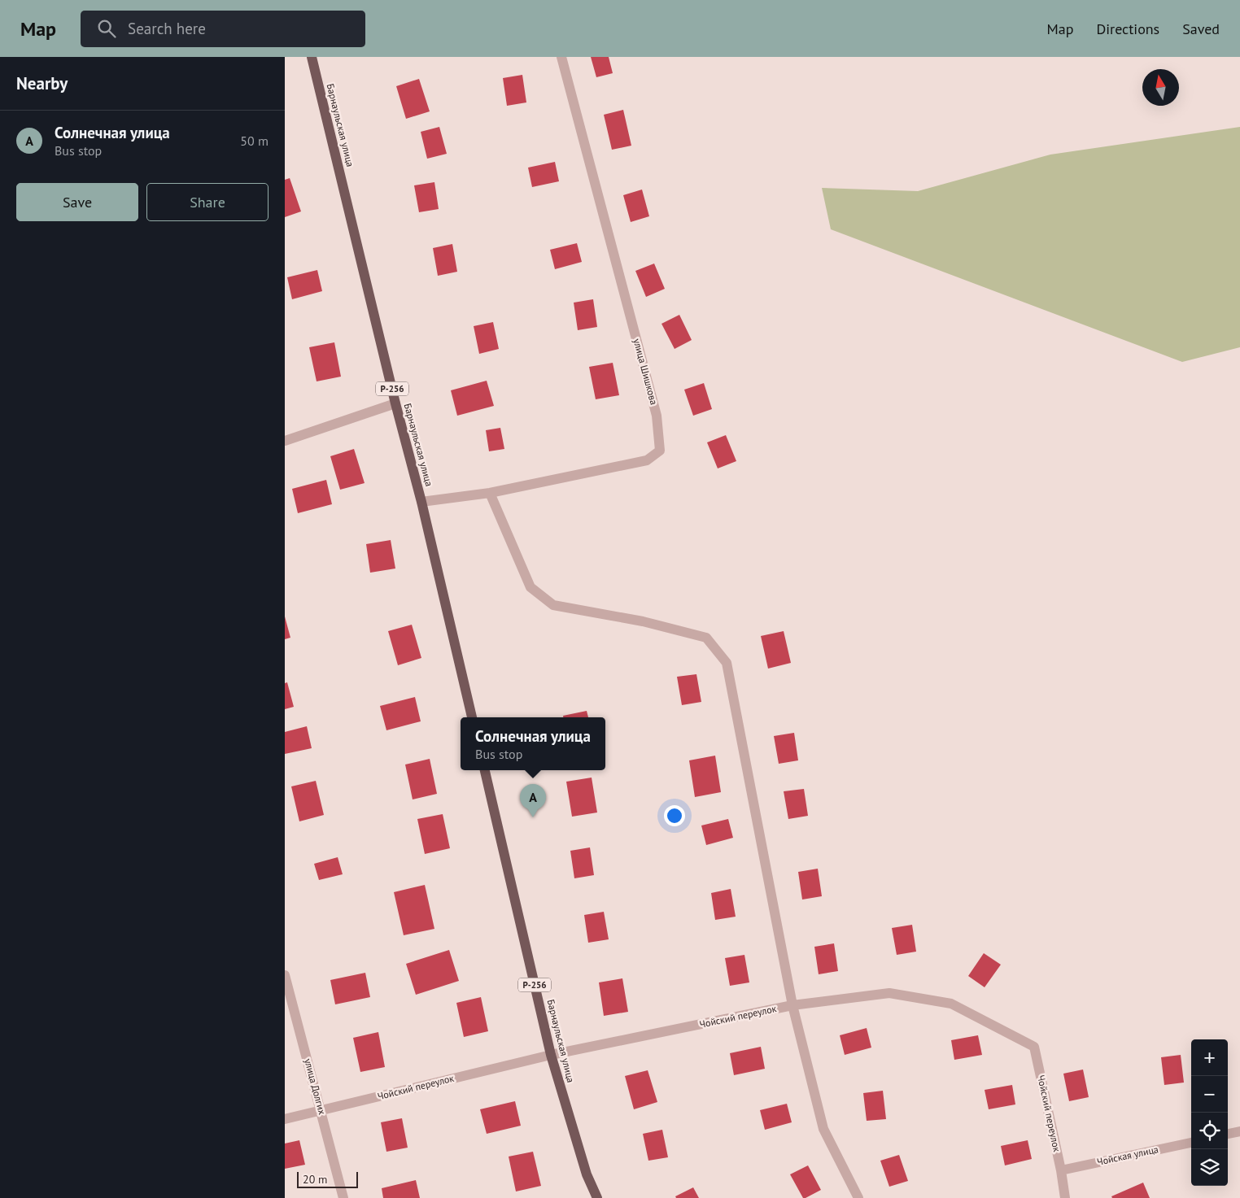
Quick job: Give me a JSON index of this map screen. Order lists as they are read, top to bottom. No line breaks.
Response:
{"streets":{"main road":["Барнаульская улица","Р-256"],"street":["улица Шишкова","Чойский переулок","улица Долгих","Чойская улица"]},"crossings":[["Барнаульская улица","улица Шишкова"],["Барнаульская улица","Чойский переулок"],["Чойский переулок","улица Долгих"],["Чойский переулок","Чойская улица"]],"scale_bar":"20 m","north":"top","page":{"header":"Map","search":"Search here","nav":["Map","Directions","Saved"],"heading":"Nearby","list":[{"mark":"A","name":"Солнечная улица","note":"Bus stop","value":"50 m"}],"buttons":["Save","Share"],"popup":["Солнечная улица","Bus stop"],"pins":"A","map_buttons":["+","−"],"scale":"20 m"}}
